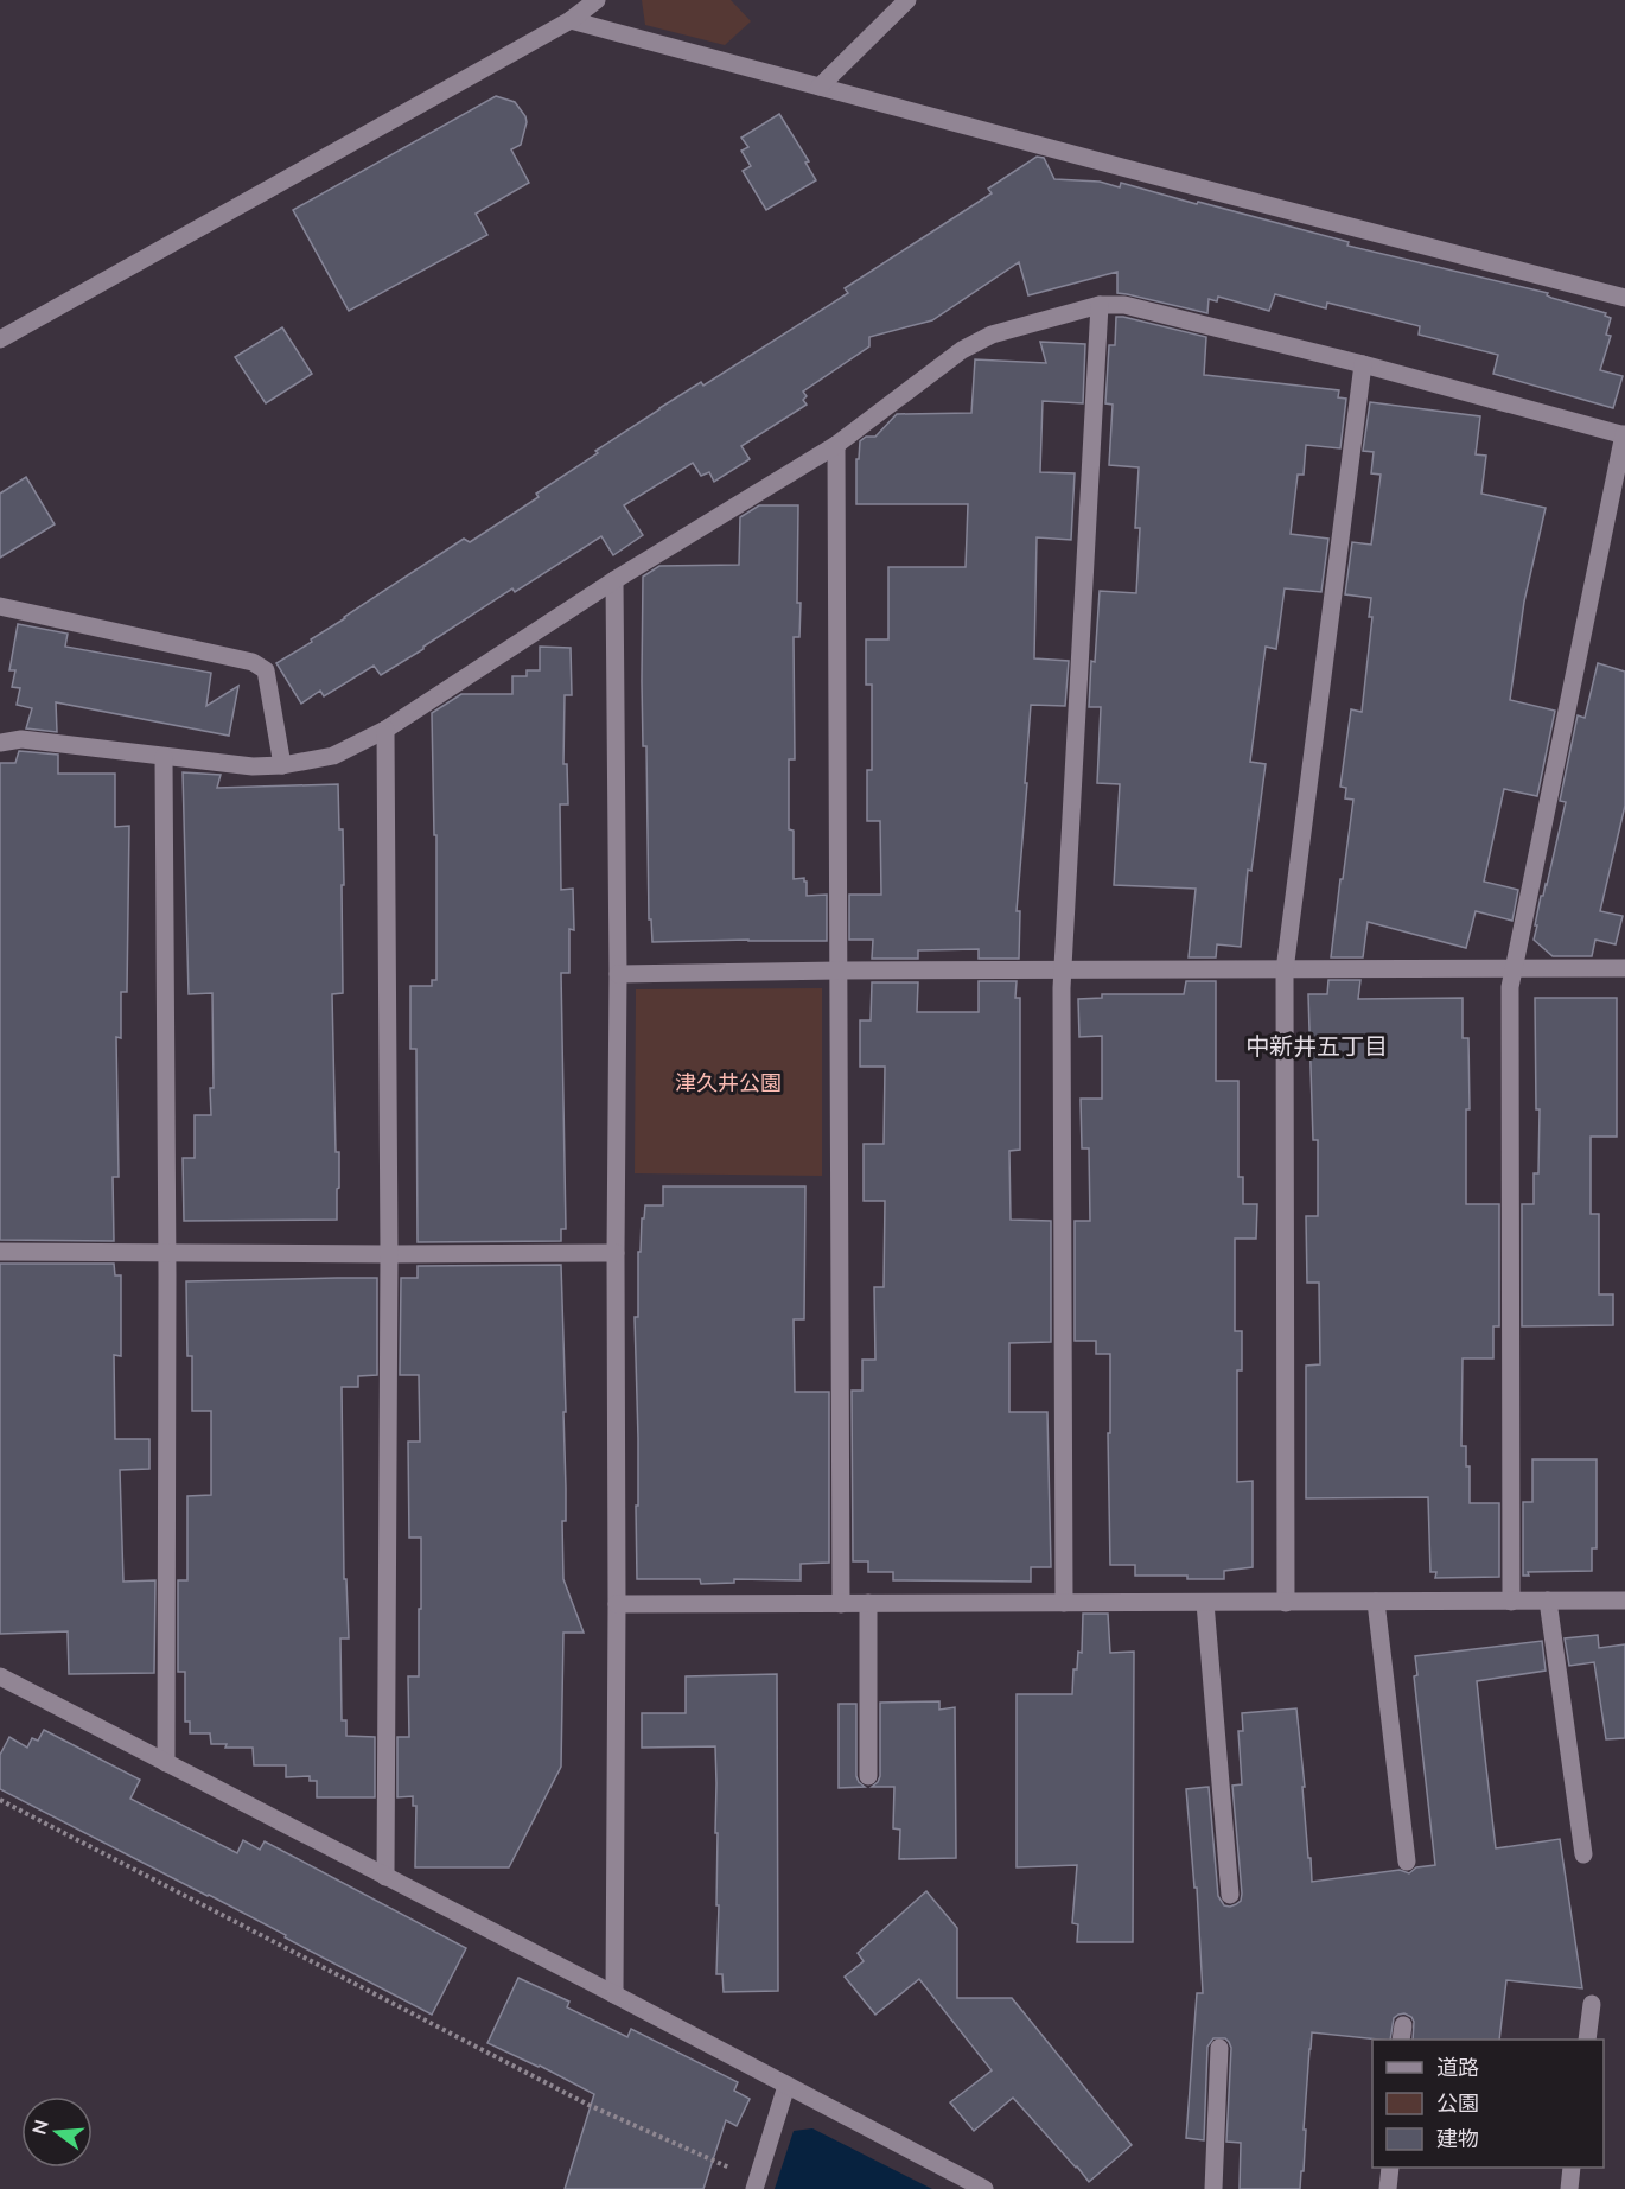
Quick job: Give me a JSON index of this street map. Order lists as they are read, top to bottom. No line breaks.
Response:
{"districts":["中新井五丁目"],"parks":["津久井公園"],"legend":["道路","公園","建物"],"north":"left"}
